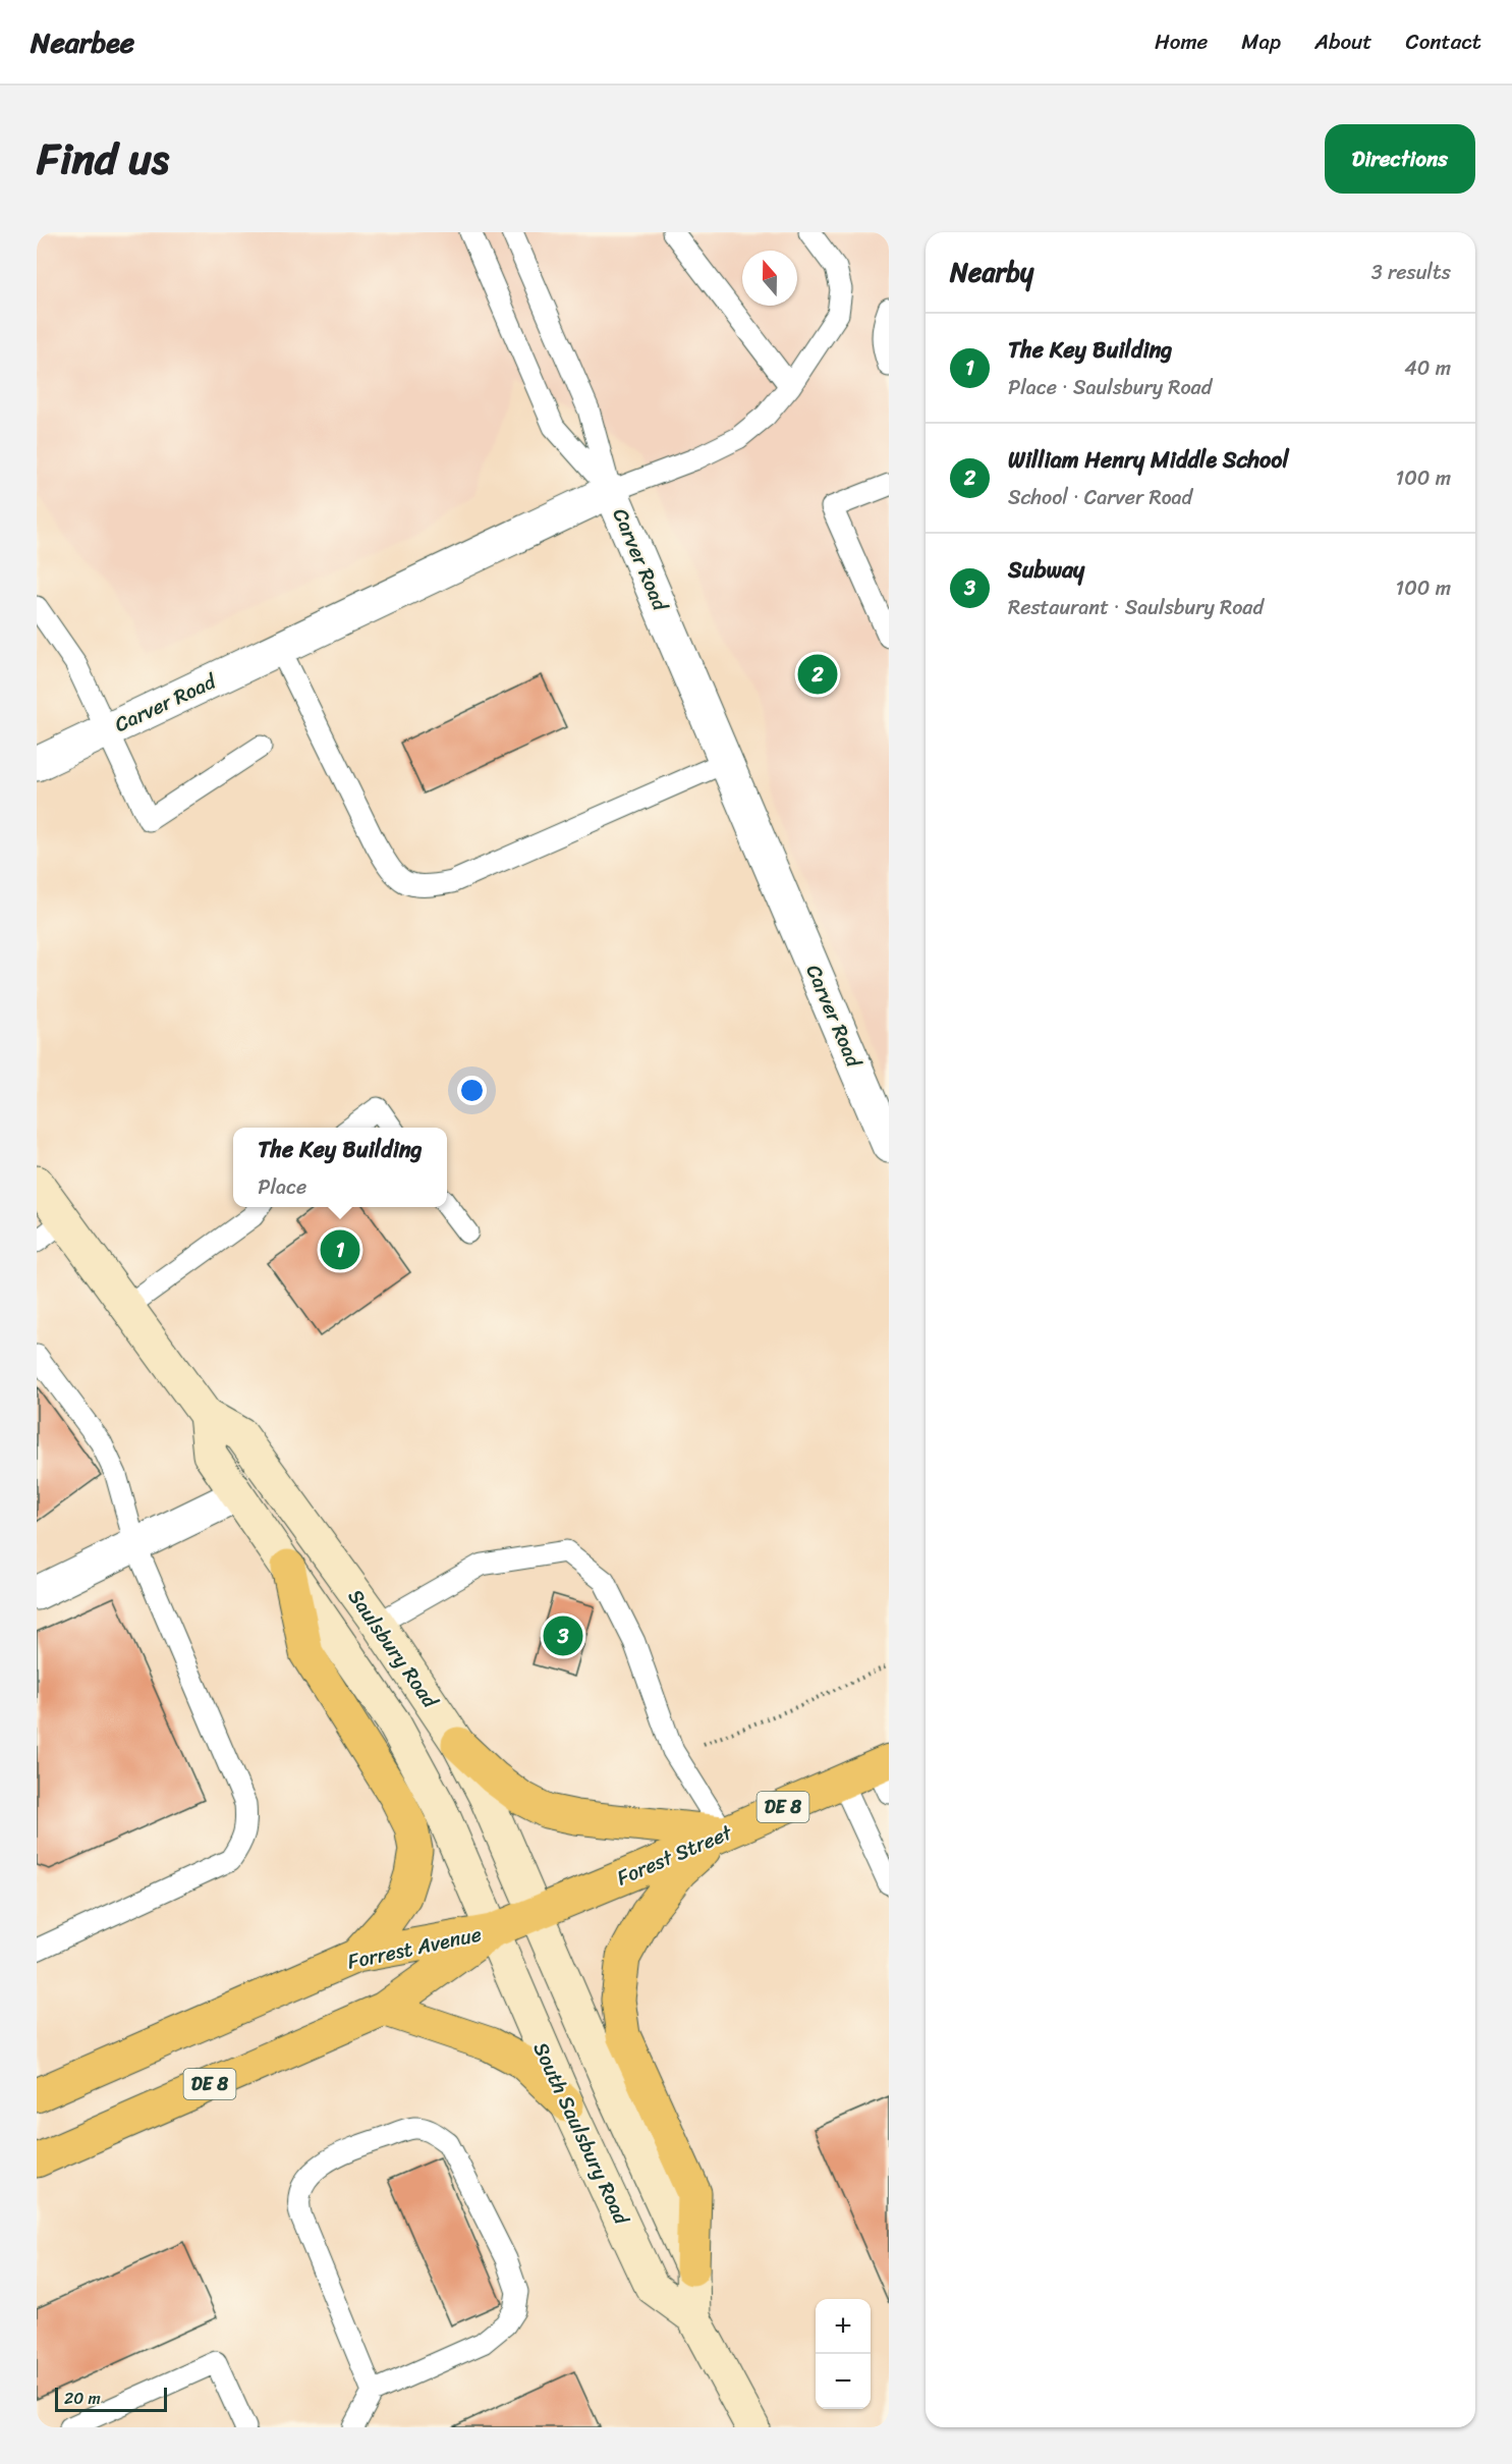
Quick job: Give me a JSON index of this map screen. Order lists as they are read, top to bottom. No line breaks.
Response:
{"streets":{"highway":["DE 8","Forest Street","Forrest Avenue"],"main road":["Saulsbury Road","South Saulsbury Road"],"street":["Carver Road"]},"crossings":[["Saulsbury Road","Forest Street"],["Saulsbury Road","Forrest Avenue"],["Saulsbury Road","South Saulsbury Road"],["Forest Street","Forrest Avenue"],["Forest Street","South Saulsbury Road"],["Forrest Avenue","South Saulsbury Road"]],"scale_bar":"20 m","north":"top","page":{"header":"Nearbee","nav":["Home","Map","About","Contact"],"title":"Find us","buttons":"Directions","heading":["Nearby","3 results"],"list":[{"mark":"1","name":"The Key Building","note":"Place · Saulsbury Road","value":"40 m"},{"mark":"2","name":"William Henry Middle School","note":"School · Carver Road","value":"100 m"},{"mark":"3","name":"Subway","note":"Restaurant · Saulsbury Road","value":"100 m"}],"pins":["2","1","3"],"popup":["The Key Building","Place"],"map_buttons":["+","−"],"scale":"20 m"}}
